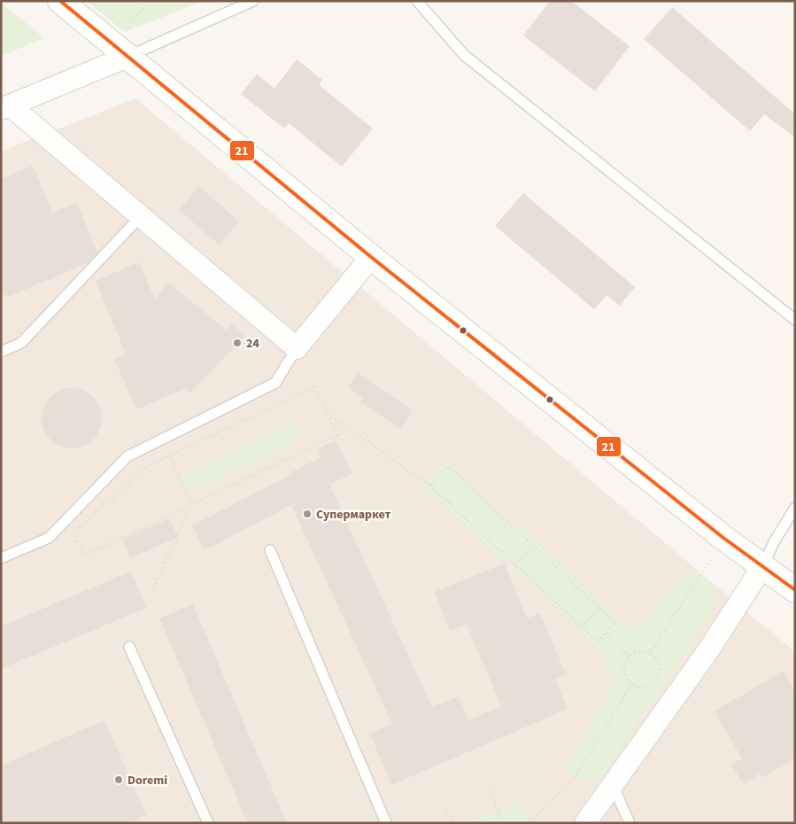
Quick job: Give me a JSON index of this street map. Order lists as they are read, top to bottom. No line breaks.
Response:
{"places":["24","Супермаркет","Doremi"],"lines":["transit line 21"]}
